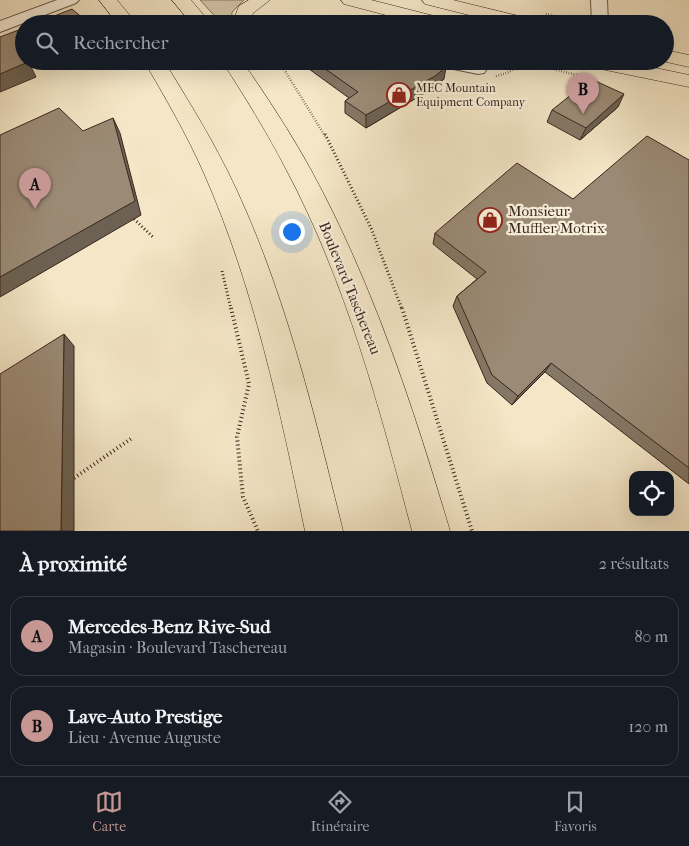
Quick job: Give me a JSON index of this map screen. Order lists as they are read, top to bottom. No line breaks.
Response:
{"streets":{"main road":["Boulevard Taschereau"]},"places":{"shop":["MEC Mountain Equipment Company","Monsieur Muffler Motrix"]},"page":{"search":"Rechercher","pins":["B","A"],"heading":["À proximité","2 résultats"],"list":[{"mark":"A","name":"Mercedes-Benz Rive-Sud","note":"Magasin · Boulevard Taschereau","value":"80 m"},{"mark":"B","name":"Lave-Auto Prestige","note":"Lieu · Avenue Auguste","value":"120 m"}],"nav":["Carte","Itinéraire","Favoris"]}}
